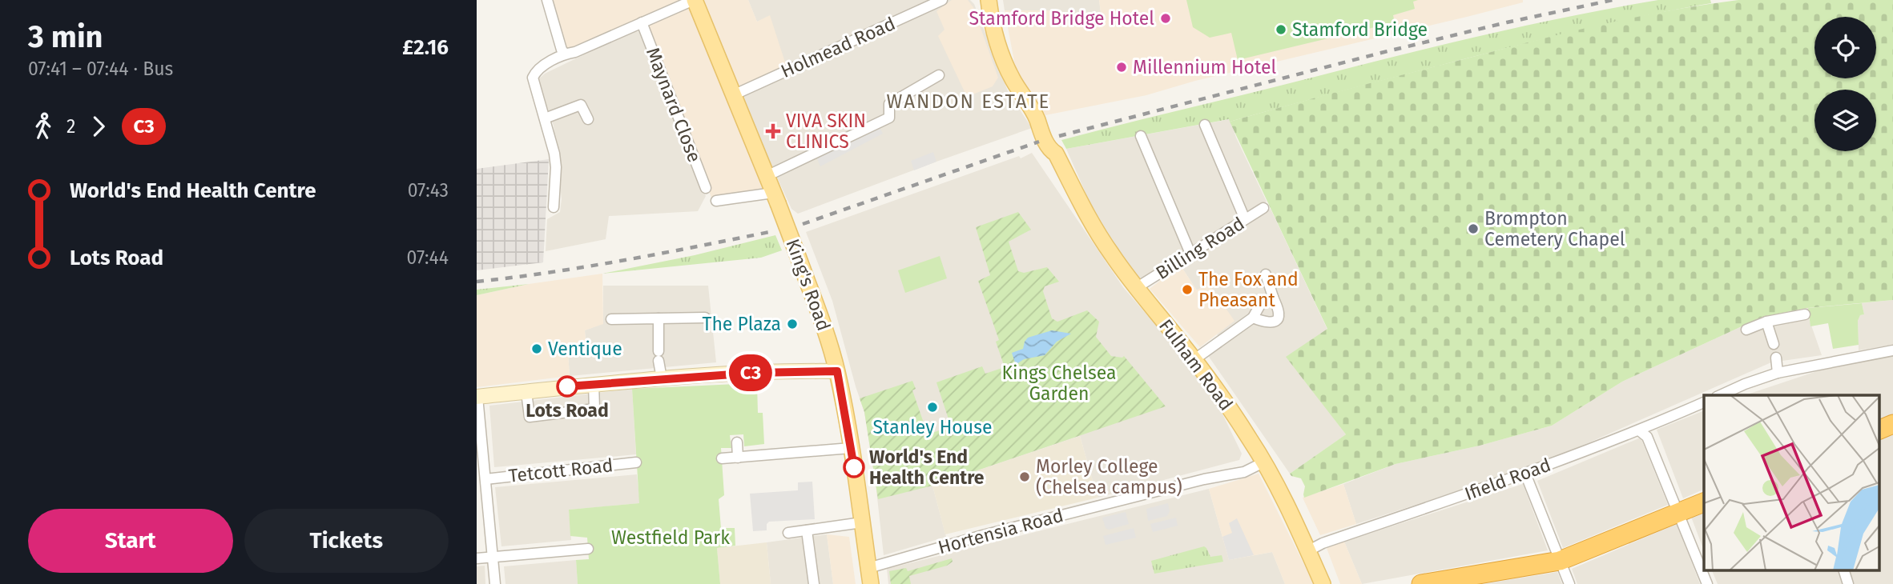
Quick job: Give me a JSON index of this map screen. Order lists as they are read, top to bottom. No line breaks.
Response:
{"streets":{"main road":["King's Road","Fulham Road"],"street":["Holmead Road","Maynard Close","Billing Road","Tetcott Road","Ifield Road","Hortensia Road"]},"crossings":[["Holmead Road","King's Road"],["Billing Road","Fulham Road"],["King's Road","Hortensia Road"],["Fulham Road","Ifield Road"],["Fulham Road","Hortensia Road"]],"districts":["WANDON ESTATE"],"parks":["Kings Chelsea Garden","Westfield Park"],"places":{"other":["Stamford Bridge Hotel","Stamford Bridge","Millennium Hotel","Brompton Cemetery Chapel","The Fox and Pheasant","The Plaza","Ventique","Lots Road","Stanley House","World's End Health Centre","Morley College (Chelsea campus)"],"health":["VIVA SKIN CLINICS"]},"lines":["bus line C3"],"page":{"heading":["3 min","07:41 – 07:44 · Bus","£2.16"],"on_map":"C3","legs":["2","C3"],"list":[{"name":"World's End Health Centre","value":"07:43"},{"name":"Lots Road","value":"07:44"}],"buttons":["Start","Tickets"]}}
